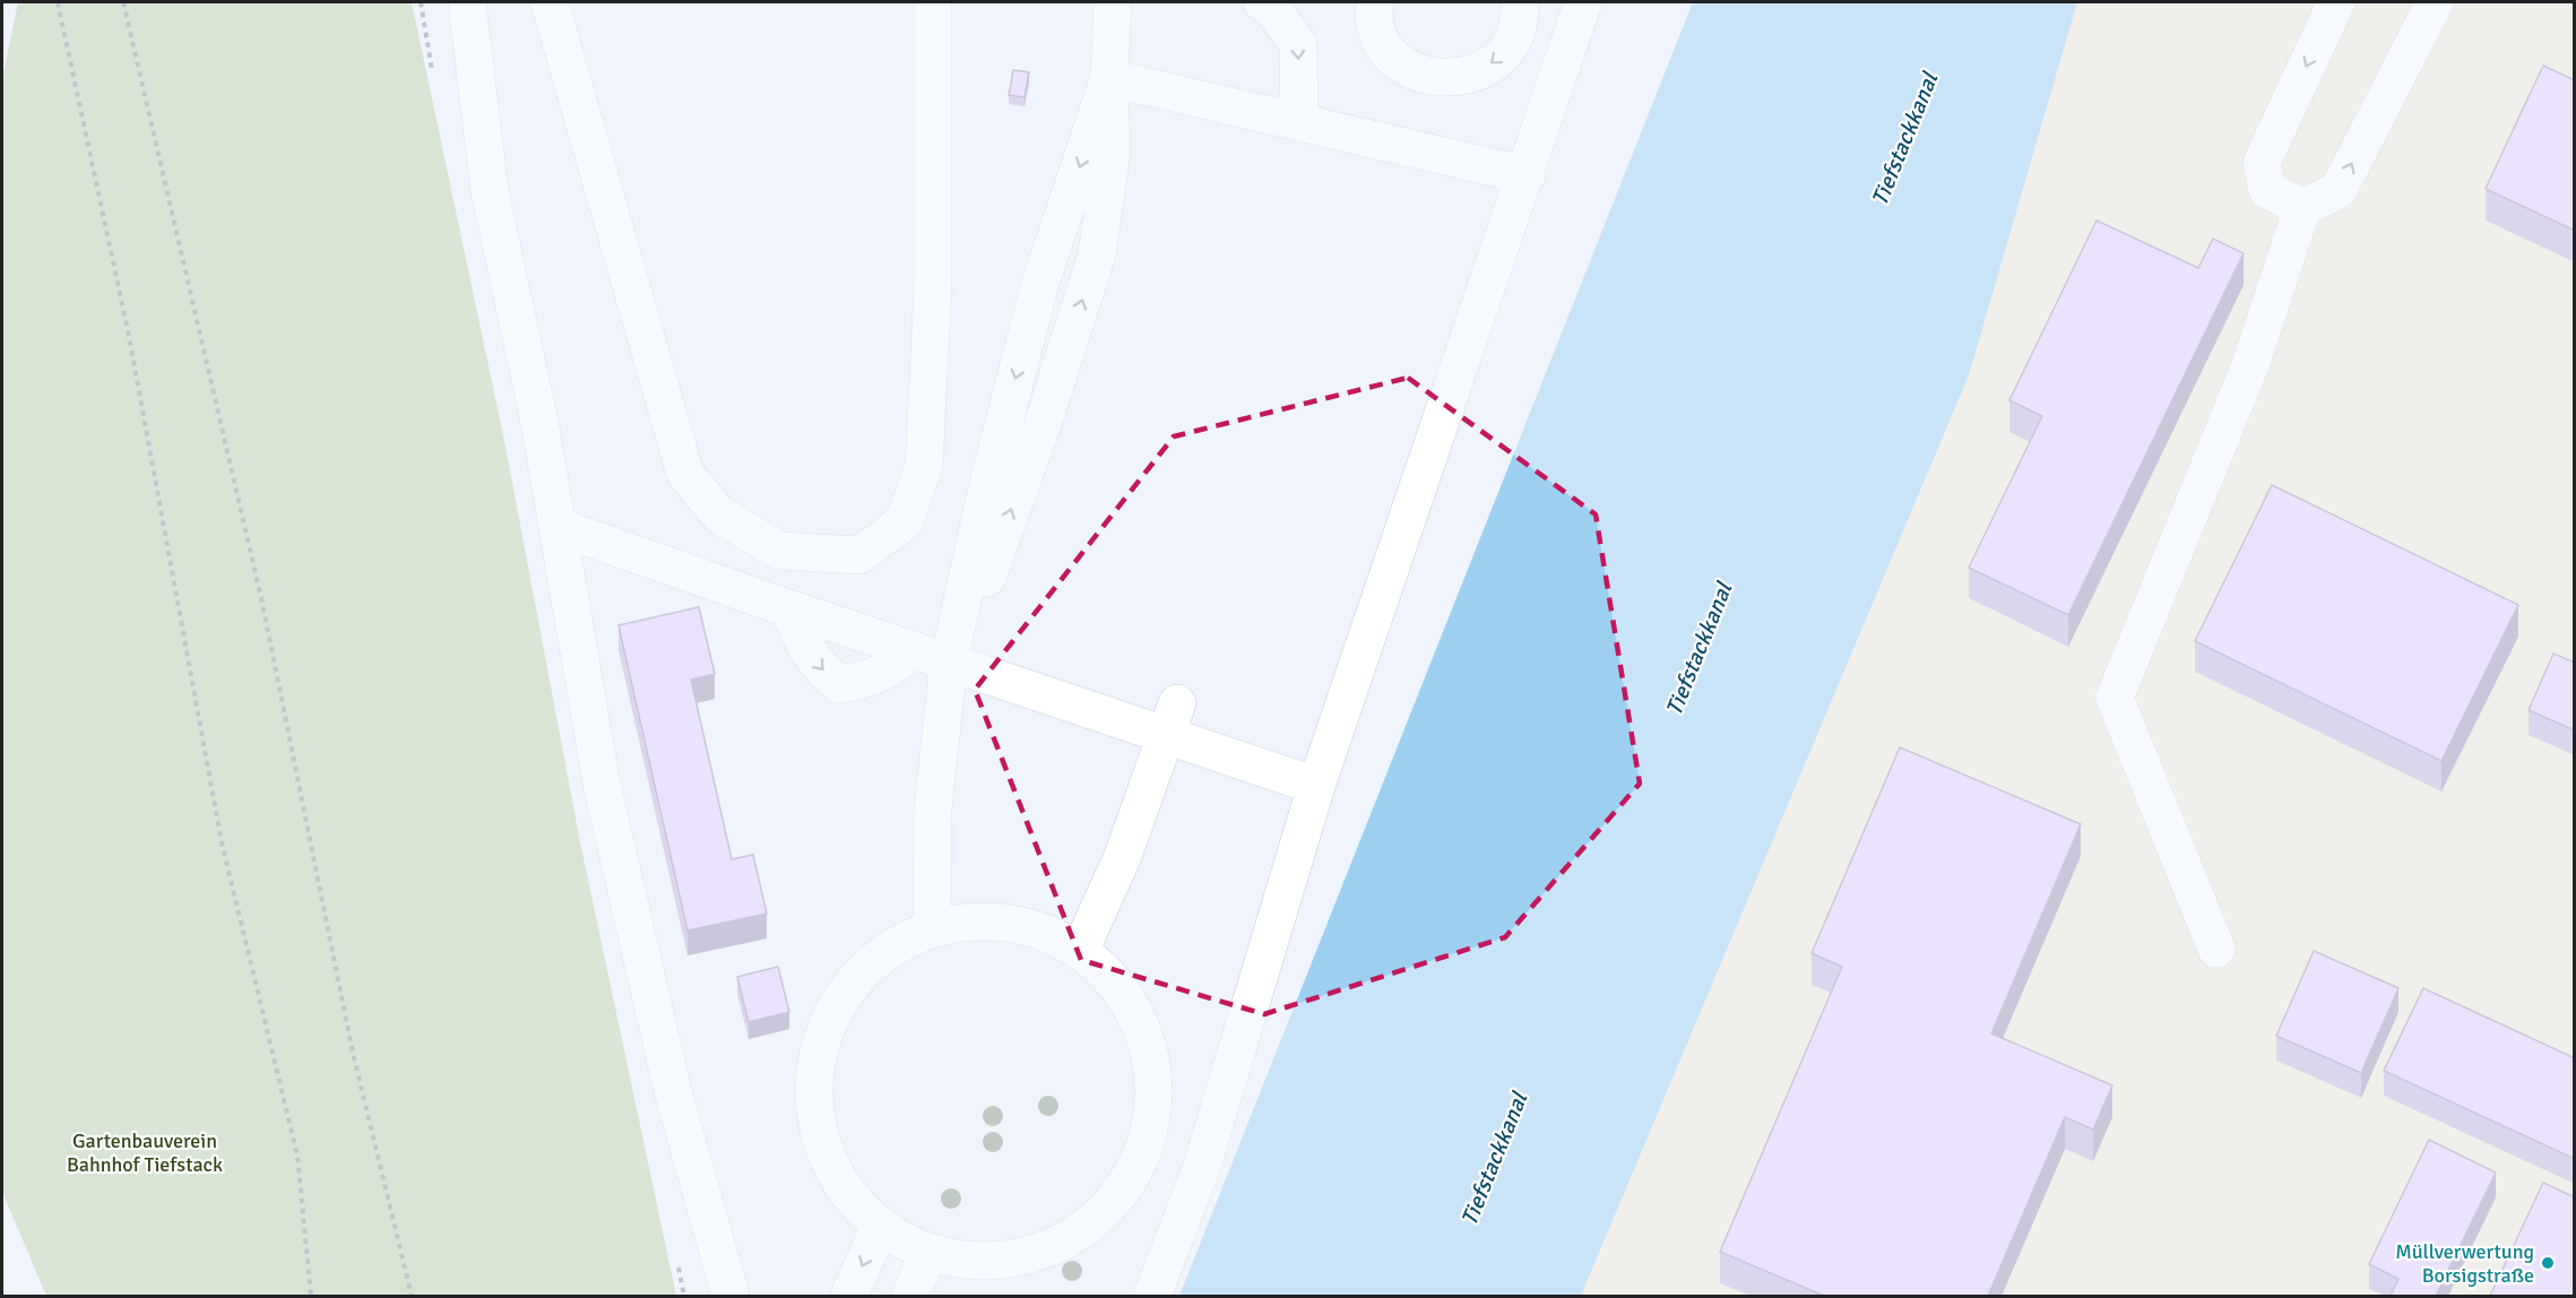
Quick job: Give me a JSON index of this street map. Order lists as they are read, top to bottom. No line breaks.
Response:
{"water":["Tiefstackkanal"],"parks":["Gartenbauverein Bahnhof Tiefstack"],"places":["Müllverwertung Borsigstraße"]}
